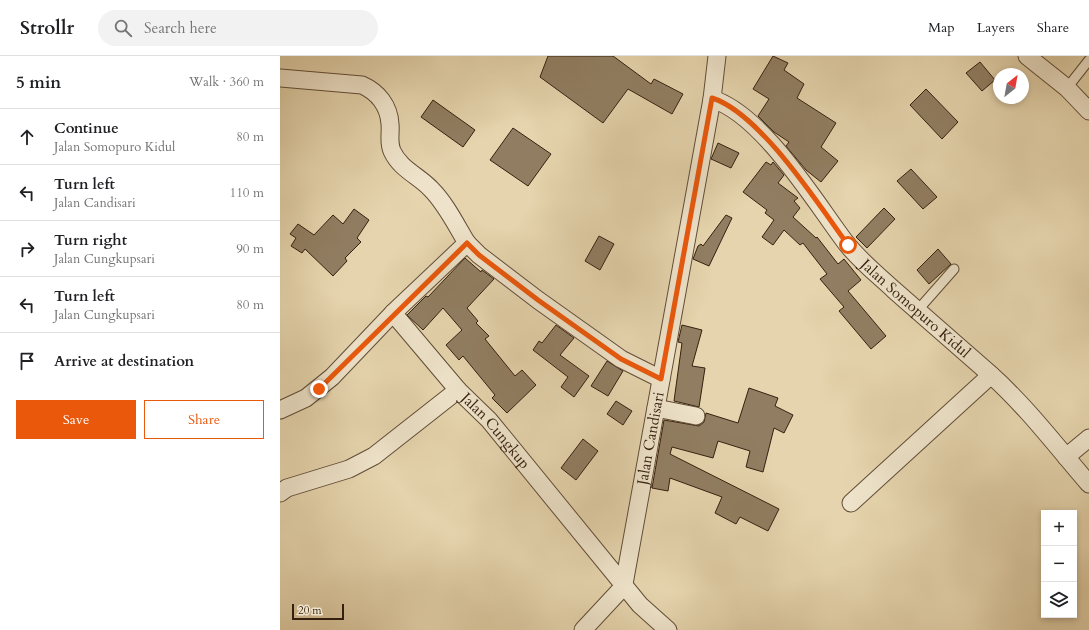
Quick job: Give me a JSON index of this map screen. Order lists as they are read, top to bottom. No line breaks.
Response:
{"streets":{"street":["Jalan Somopuro Kidul","Jalan Cungkup","Jalan Candisari"]},"crossings":[["Jalan Somopuro Kidul","Jalan Candisari"],["Jalan Cungkup","Jalan Candisari"]],"scale_bar":"20 m","north":"top right","page":{"header":"Strollr","search":"Search here","nav":["Map","Layers","Share"],"heading":["5 min","Walk · 360 m"],"list":[["Continue","Jalan Somopuro Kidul","80 m"],["Turn left","Jalan Candisari","110 m"],["Turn right","Jalan Cungkupsari","90 m"],["Turn left","Jalan Cungkupsari","80 m"],"Arrive at destination"],"buttons":["Save","Share"],"map_buttons":["+","−"],"scale":"20 m"}}
